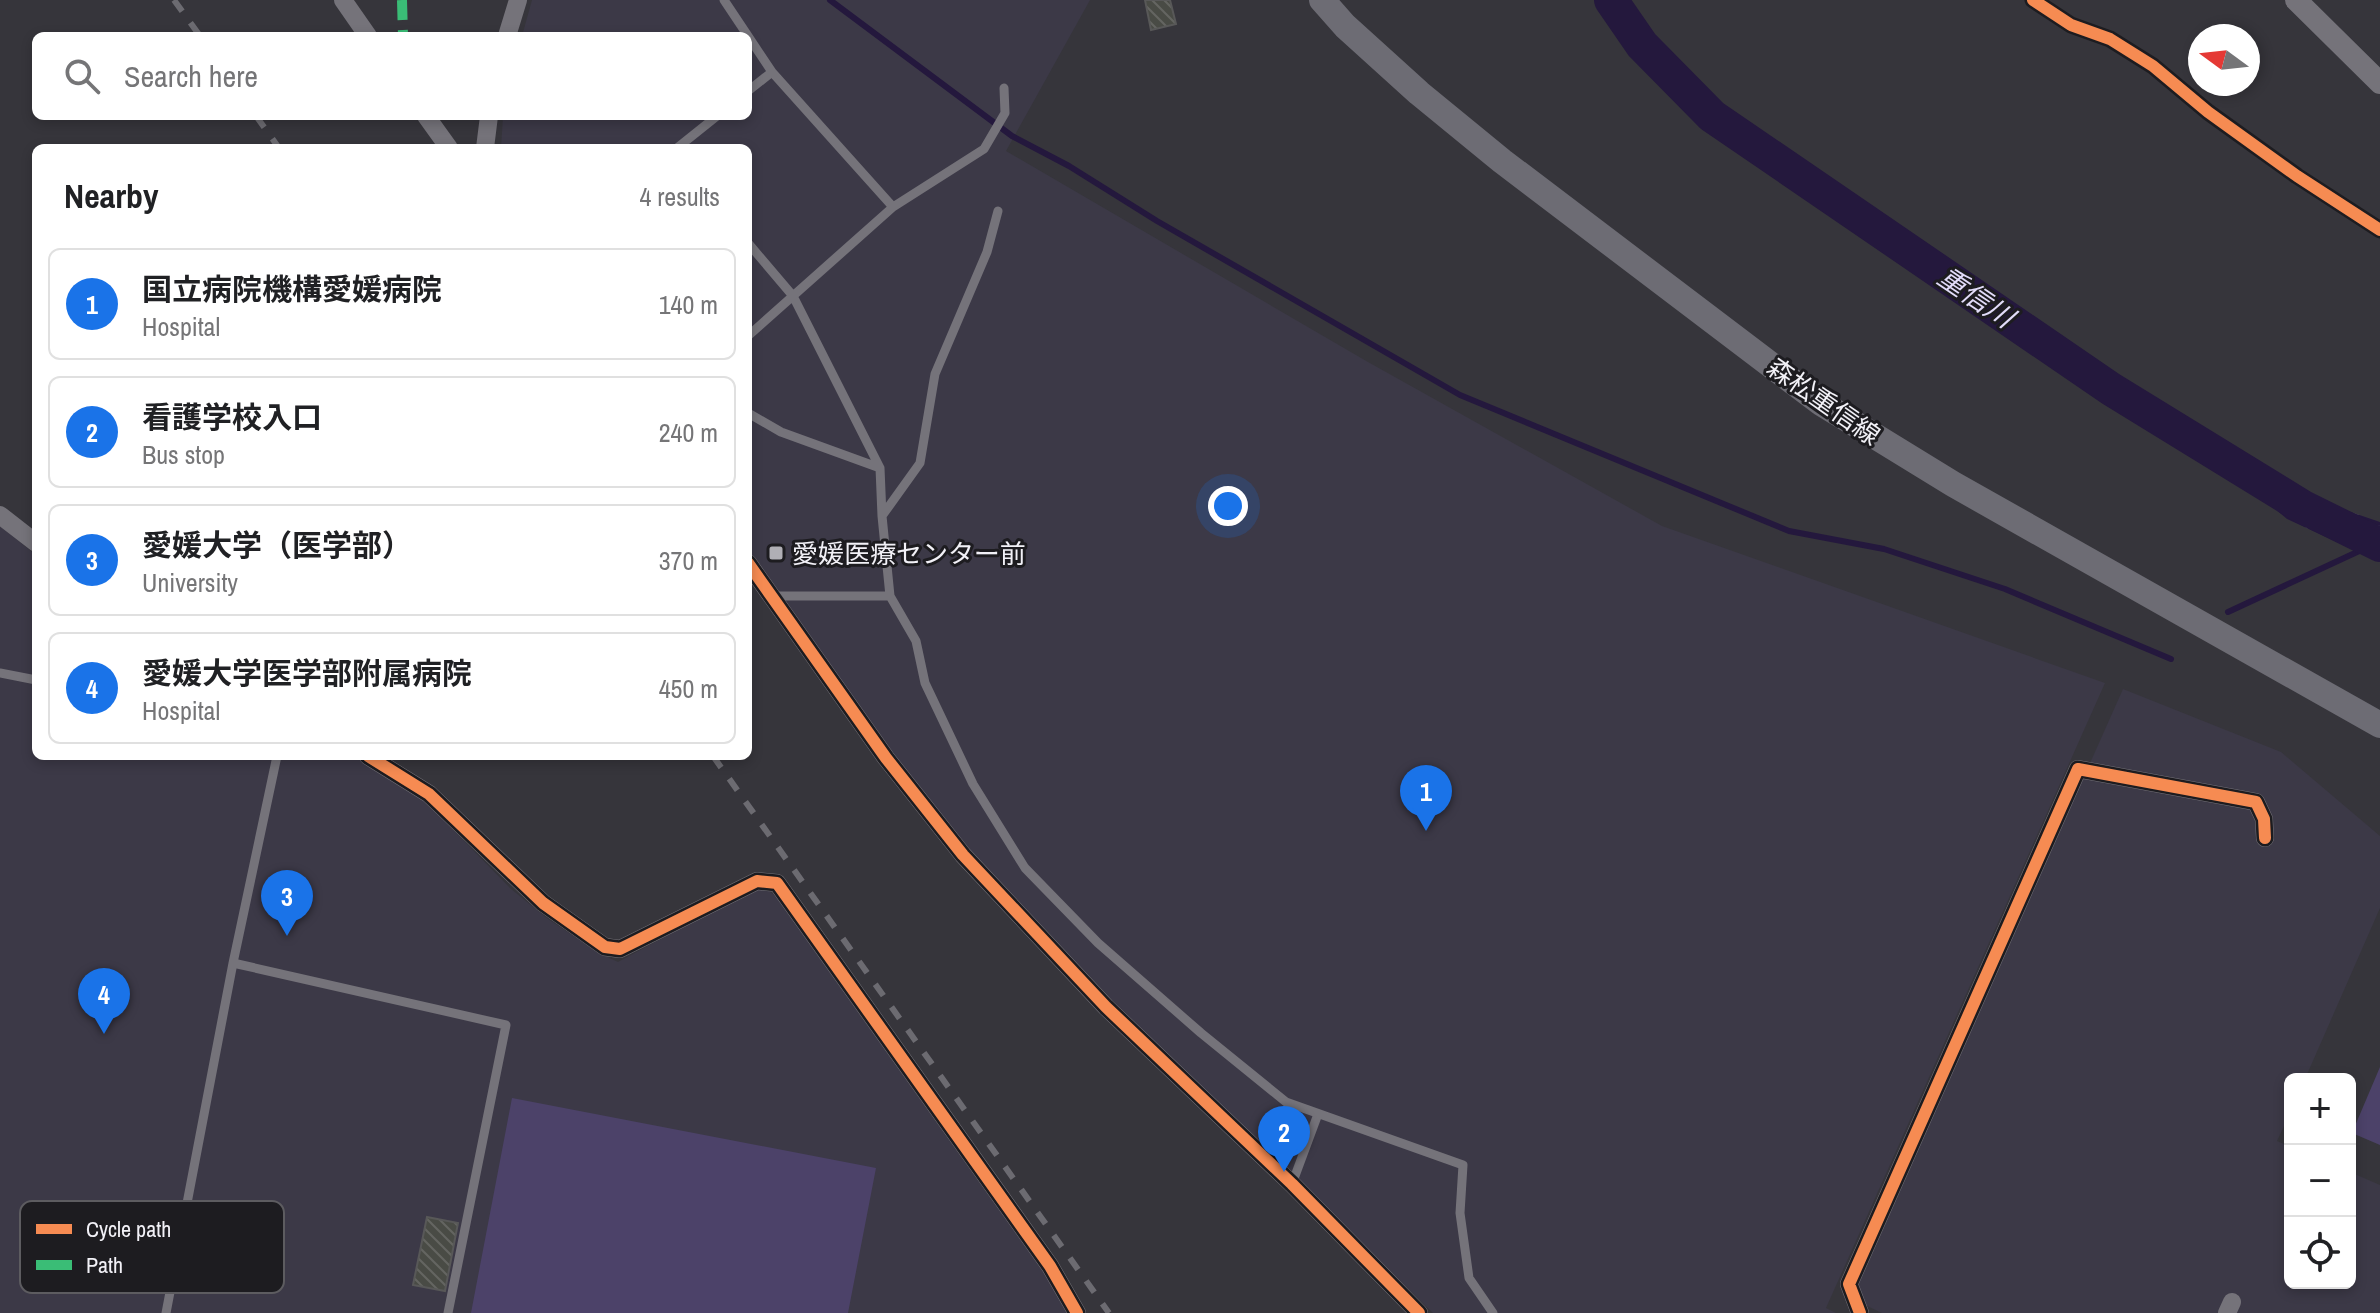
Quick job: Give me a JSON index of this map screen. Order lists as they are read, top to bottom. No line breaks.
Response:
{"streets":{"main road":["森松重信線"]},"water":["重信川"],"places":{"transit":["愛媛医療センター前"]},"legend":["Cycle path","Path"],"north":"left","page":{"search":"Search here","heading":["Nearby","4 results"],"list":[{"mark":"1","name":"国立病院機構愛媛病院","note":"Hospital","value":"140 m"},{"mark":"2","name":"看護学校入口","note":"Bus stop","value":"240 m"},{"mark":"3","name":"愛媛大学（医学部）","note":"University","value":"370 m"},{"mark":"4","name":"愛媛大学医学部附属病院","note":"Hospital","value":"450 m"}],"pins":["1","3","4","2"],"map_buttons":["+","−"]}}
